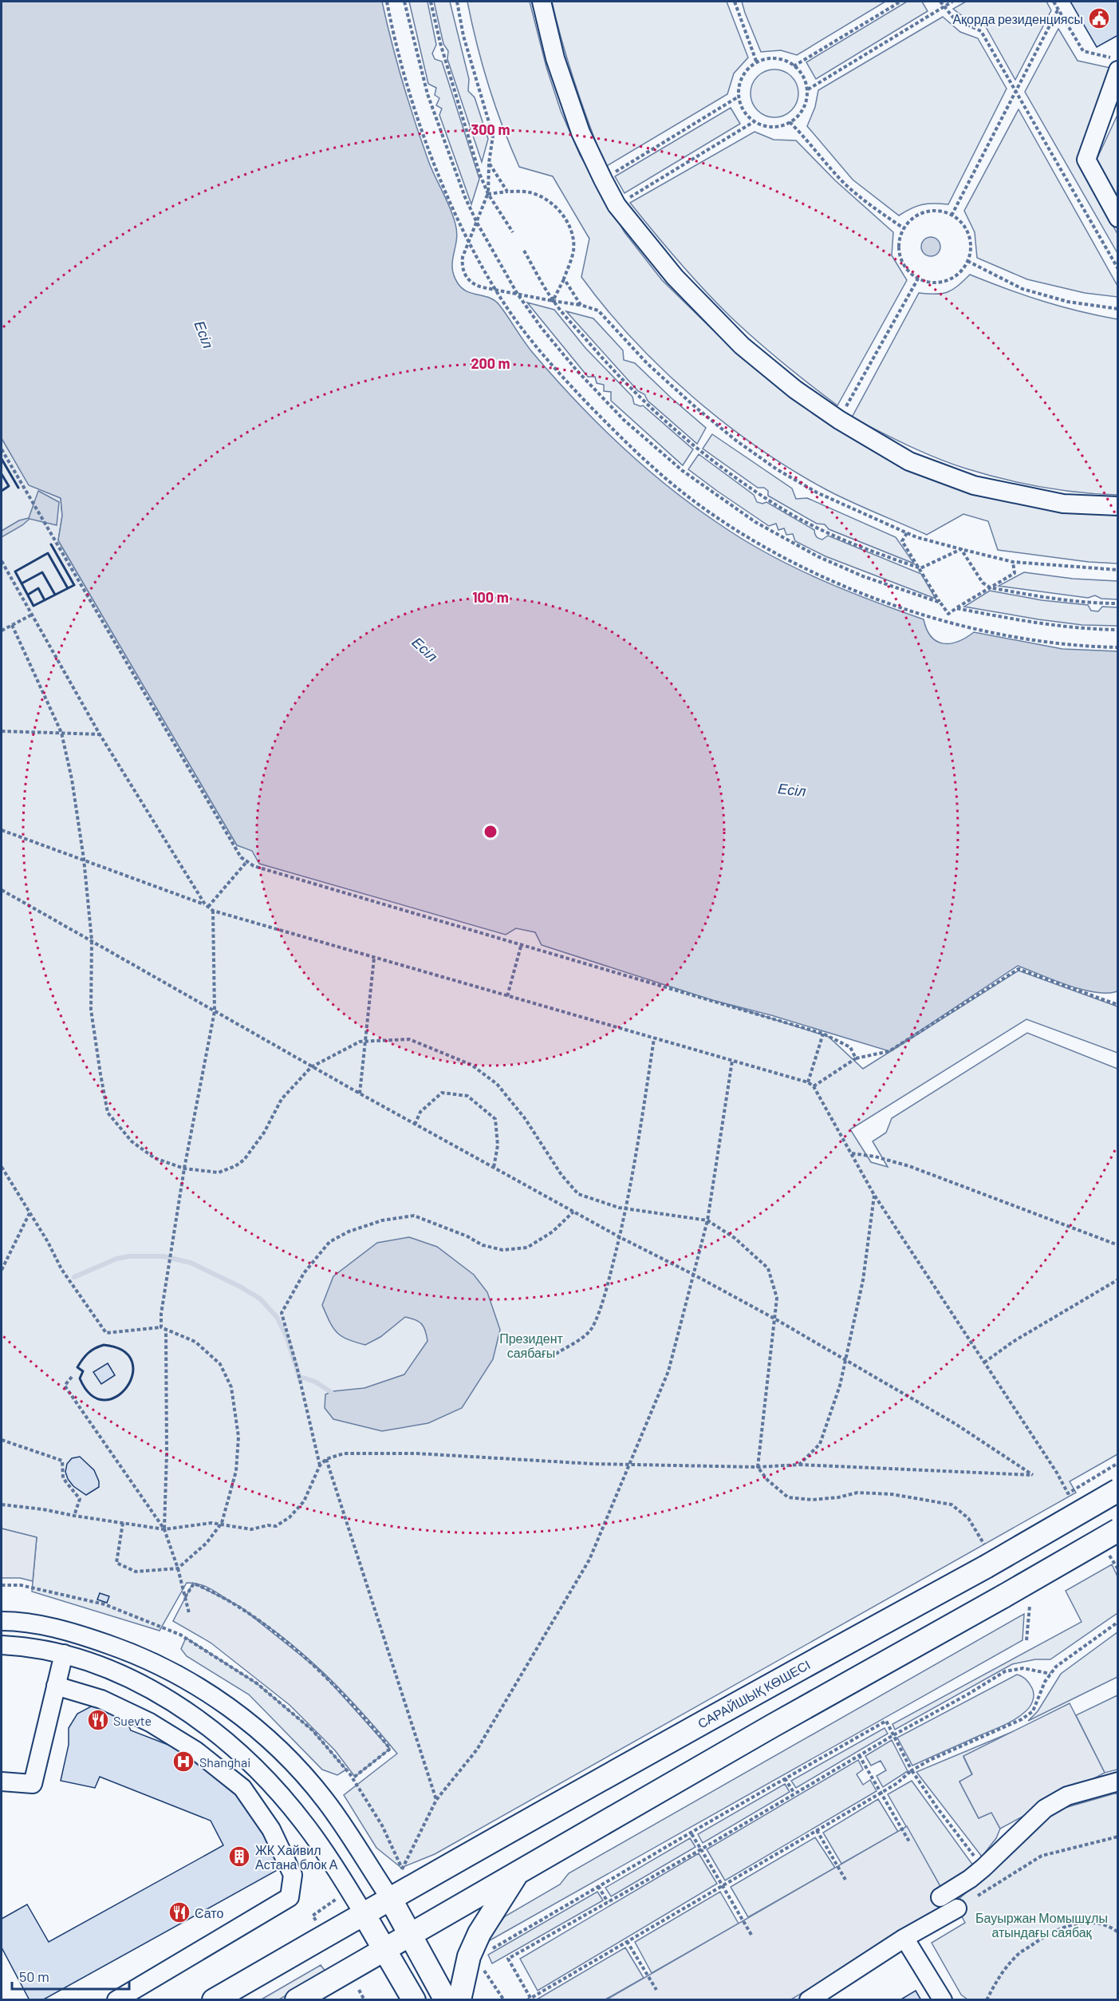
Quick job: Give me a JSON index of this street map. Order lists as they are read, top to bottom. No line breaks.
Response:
{"streets":{"main road":["САРАЙШЫҚ КӨШЕСІ"]},"water":["Есіл"],"parks":["Президент саябағы","Бауыржан Момышұлы атындағы саябақ"],"places":{"public building":["Ақорда резиденциясы"],"restaurant":["Suevte","Сато"],"hospital":["Shanghai"],"building":["ЖК Хайвил Астана блок А"]},"scale_bar":"50 m","rings":["300 m","200 m","100 m"]}
